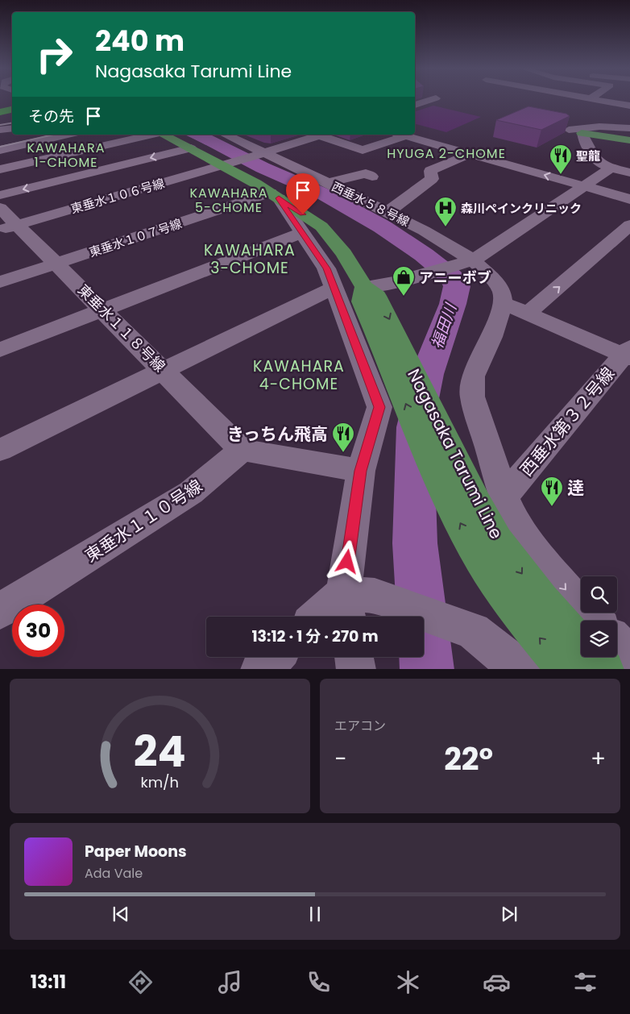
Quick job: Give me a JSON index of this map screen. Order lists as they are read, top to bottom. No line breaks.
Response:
{"streets":{"main road":["Nagasaka Tarumi Line"],"street":["東垂水１０６号線","西垂水５８号線","東垂水１０７号線","東垂水１１８号線","西垂水第３２号線","東垂水１１０号線"]},"crossings":[["東垂水１０６号線","西垂水５８号線"],["東垂水１０６号線","東垂水１１８号線"],["東垂水１０７号線","東垂水１１８号線"],["東垂水１１８号線","東垂水１１０号線"]],"districts":["KAWAHARA 1-CHOME","HYUGA 2-CHOME","KAWAHARA 5-CHOME","KAWAHARA 3-CHOME","KAWAHARA 4-CHOME"],"water":["福田川"],"places":{"restaurant":["聖龍","きっちん飛高","逹"],"hospital":["森川ペインクリニック"],"shop":["アニーボブ"]},"page":{"turn":["240 m","Nagasaka Tarumi Line"],"then":"その先","limit":"30","trip":"13:12 · 1 分 · 270 m","tile":"エアコン","heat":["−","22°","+"],"song":["Paper Moons","Ada Vale"],"tabs":"13:11","gauge":["24","km/h"]}}
